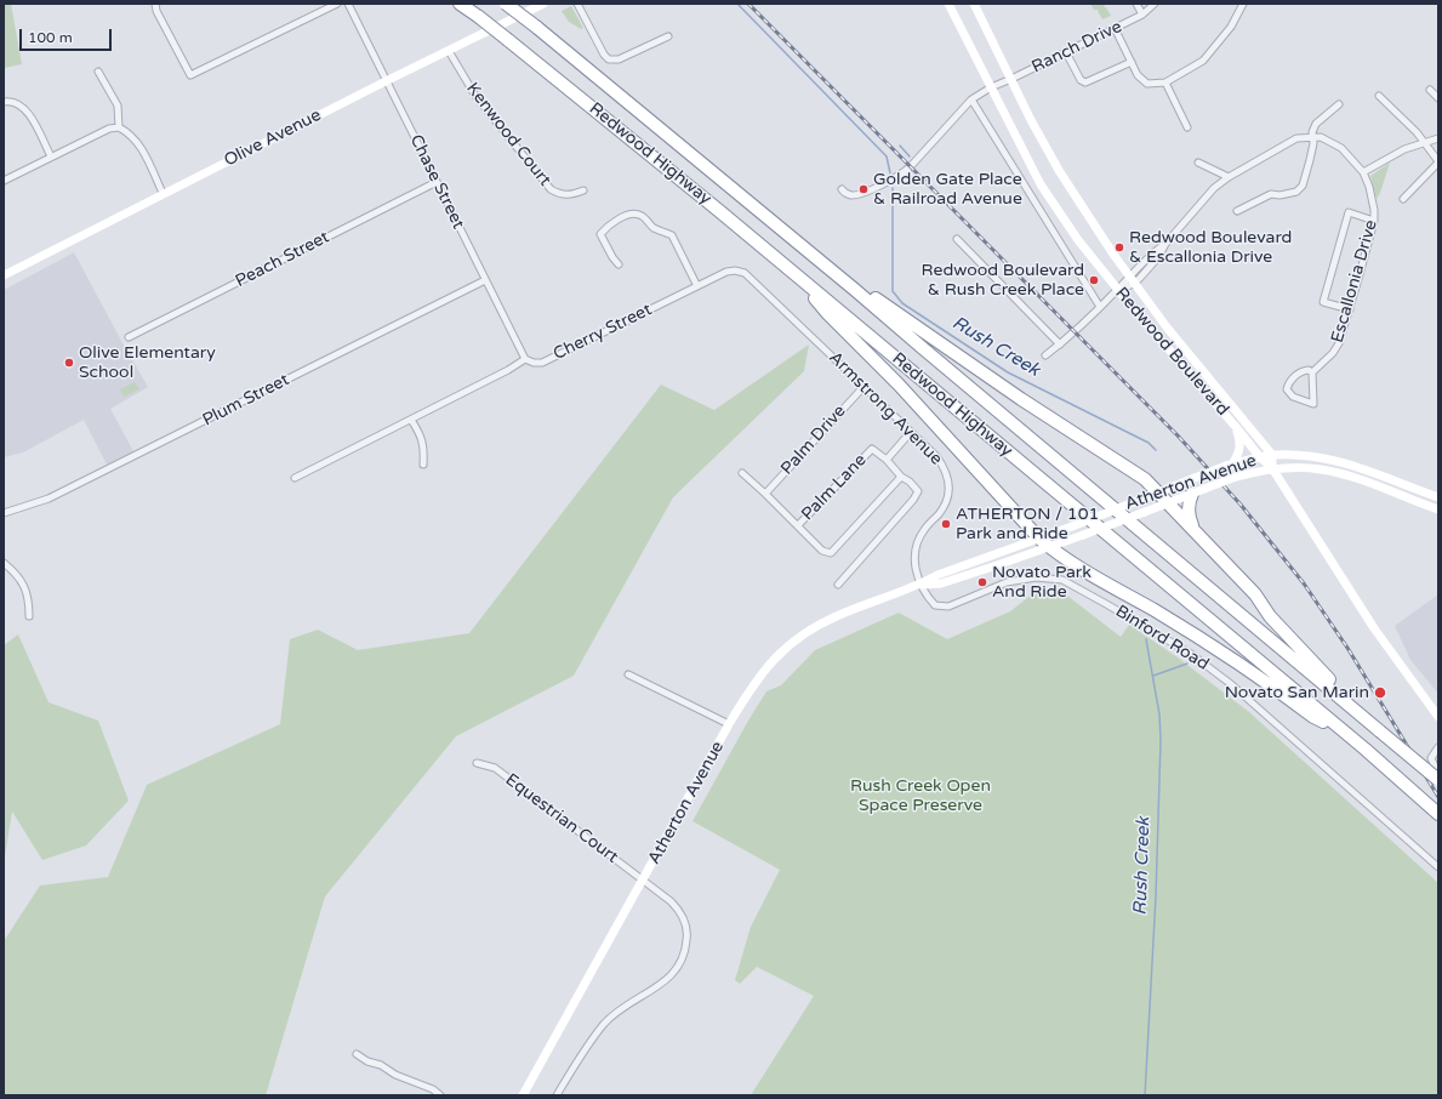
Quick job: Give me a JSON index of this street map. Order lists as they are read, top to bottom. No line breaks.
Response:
{"streets":{"highway":["Redwood Highway"],"main road":["Olive Avenue","Redwood Boulevard","Atherton Avenue"],"street":["Ranch Drive","Kenwood Court","Chase Street","Peach Street","Escallonia Drive","Cherry Street","Plum Street","Armstrong Avenue","Palm Drive","Palm Lane","Binford Road","Equestrian Court"]},"crossings":[["Ranch Drive","Redwood Boulevard"],["Kenwood Court","Olive Avenue"],["Olive Avenue","Chase Street"],["Chase Street","Peach Street"],["Chase Street","Cherry Street"],["Chase Street","Plum Street"],["Cherry Street","Armstrong Avenue"],["Redwood Boulevard","Atherton Avenue"],["Armstrong Avenue","Palm Drive"],["Armstrong Avenue","Atherton Avenue"],["Armstrong Avenue","Binford Road"],["Atherton Avenue","Binford Road"],["Atherton Avenue","Equestrian Court"]],"water":["Rush Creek"],"parks":["Rush Creek Open Space Preserve"],"places":["Golden Gate Place & Railroad Avenue","Redwood Boulevard & Escallonia Drive","Redwood Boulevard & Rush Creek Place","Olive Elementary School","ATHERTON / 101 Park and Ride","Novato Park And Ride","Novato San Marin"],"scale_bar":"100 m"}
